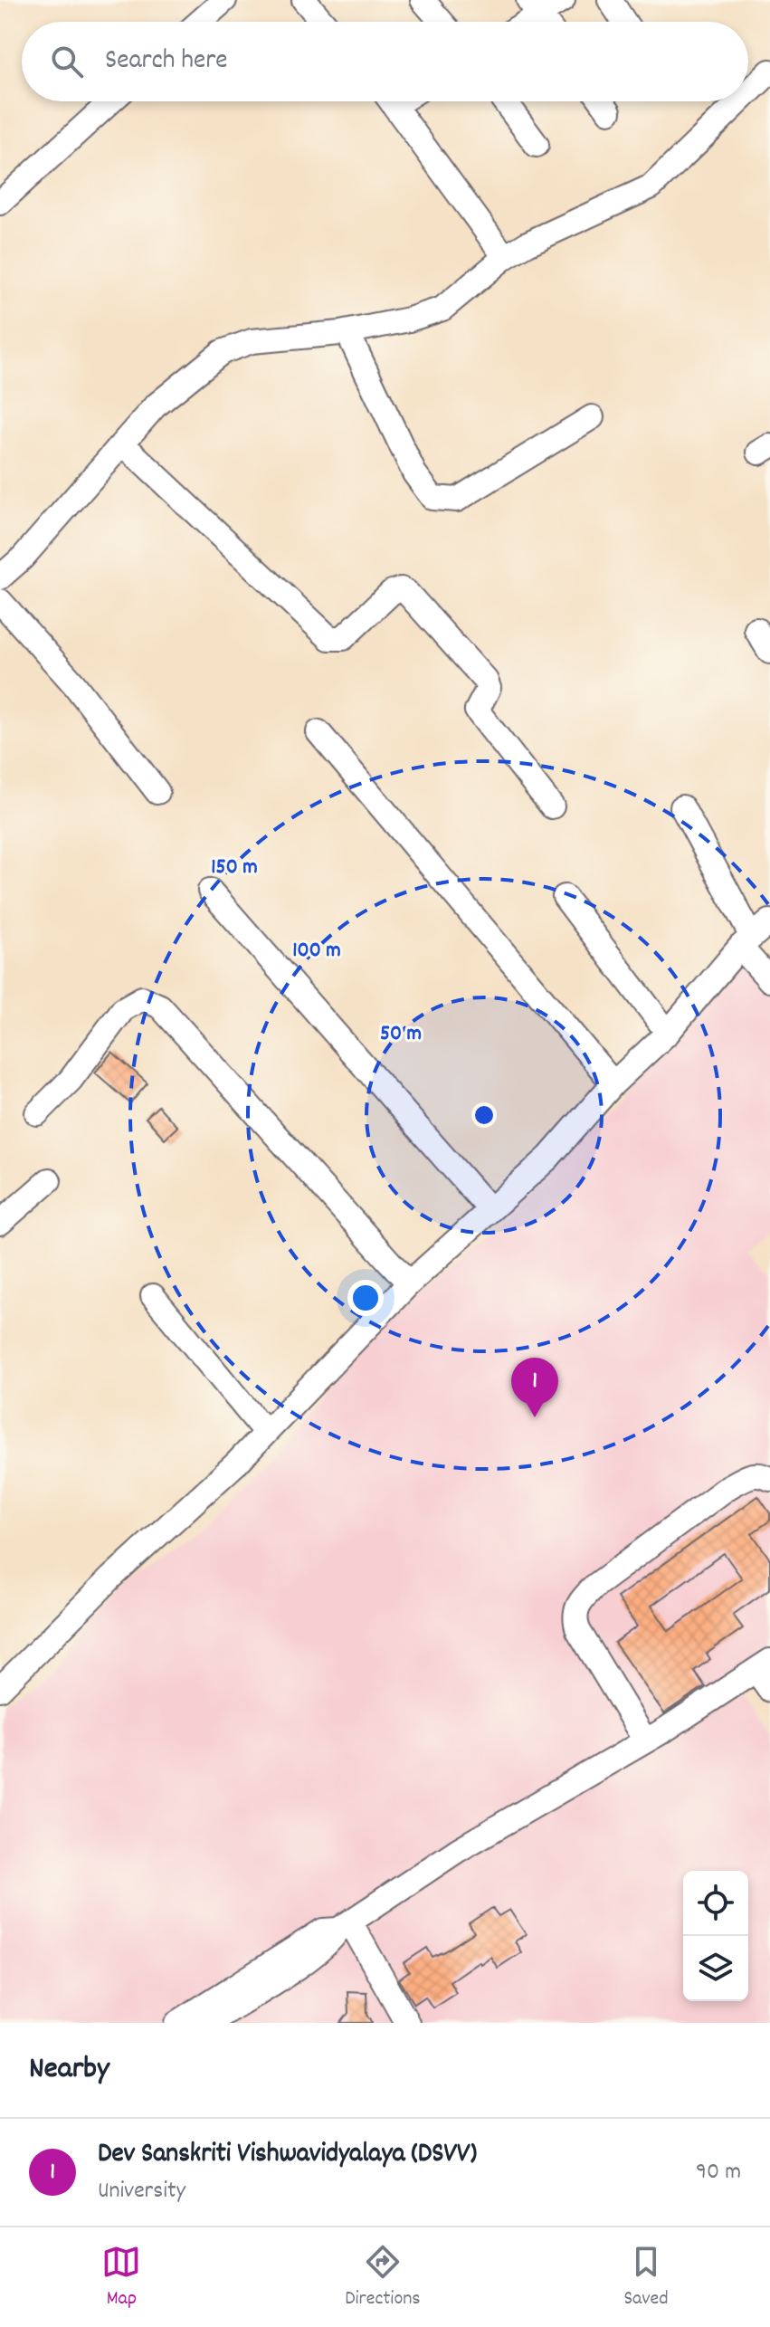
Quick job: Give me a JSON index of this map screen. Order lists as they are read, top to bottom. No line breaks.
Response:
{"page":{"search":"Search here","pins":"1","heading":"Nearby","list":[{"mark":"1","name":"Dev Sanskriti Vishwavidyalaya (DSVV)","note":"University","value":"90 m"}],"nav":["Map","Directions","Saved"]},"rings":["150 m","100 m","50 m"]}
